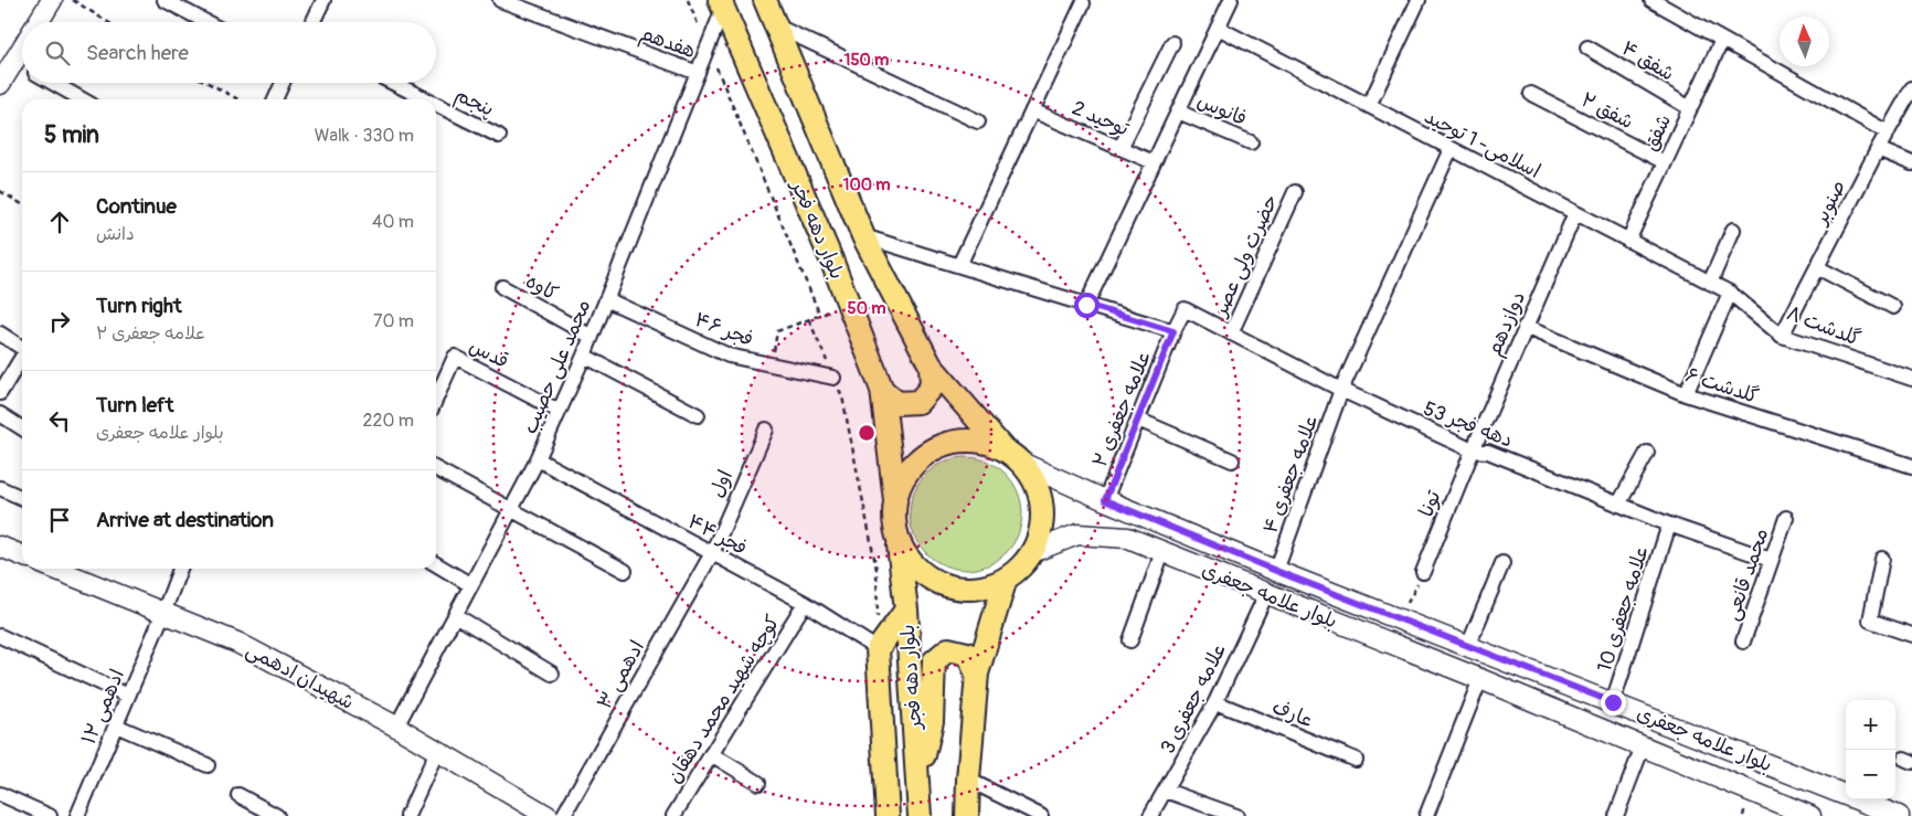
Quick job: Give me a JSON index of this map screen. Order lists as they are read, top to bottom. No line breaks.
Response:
{"streets":{"main road":["بلوار دهه فجر","بلوار علامه جعفری","شهیدان ادهمی"],"street":["هفدهم","شفق ۴","پنجم","فانوس","شفق ۲","توحید 2","شفق","اسلامی- 1 توحید","صنوبر","حضرت ولی عصر","کاوه","دوازدهم","گلدشت ۸","فجر ۴۶","قدس","محمد علی حصیب","گلدشت ۶","علامه جعفری ۲","دهه فجر 53","علامه جعفری ۴","اول","تونا","فجر ۴۴","محمد قانعی","علامه جعفری 10","ادهمی ۳","علامه جعفری 3","کوچه شهید محمد دهقان","ادهمی ۱۲","عارف"]},"crossings":[["هفدهم","محمد علی حصیب"],["شفق ۴","شفق"],["شفق ۲","شفق"],["شفق","اسلامی- 1 توحید"],["اسلامی- 1 توحید","دوازدهم"],["اسلامی- 1 توحید","گلدشت ۸"],["اسلامی- 1 توحید","علامه جعفری ۴"],["صنوبر","گلدشت ۸"],["بلوار دهه فجر","محمد علی حصیب"],["بلوار دهه فجر","بلوار علامه جعفری"],["حضرت ولی عصر","دهه فجر 53"],["کاوه","محمد علی حصیب"],["دوازدهم","گلدشت ۶"],["دوازدهم","دهه فجر 53"],["دوازدهم","تونا"],["فجر ۴۶","محمد علی حصیب"],["قدس","محمد علی حصیب"],["محمد علی حصیب","فجر ۴۴"],["محمد علی حصیب","شهیدان ادهمی"],["علامه جعفری ۲","دهه فجر 53"],["علامه جعفری ۲","بلوار علامه جعفری"],["دهه فجر 53","علامه جعفری ۴"],["دهه فجر 53","تونا"],["دهه فجر 53","محمد قانعی"],["دهه فجر 53","علامه جعفری 10"],["علامه جعفری ۴","بلوار علامه جعفری"],["اول","فجر ۴۴"],["اول","ادهمی ۳"],["فجر ۴۴","ادهمی ۳"],["فجر ۴۴","کوچه شهید محمد دهقان"],["بلوار علامه جعفری","علامه جعفری 10"],["بلوار علامه جعفری","علامه جعفری 3"],["شهیدان ادهمی","ادهمی ۱۲"],["علامه جعفری 3","عارف"]],"north":"top","page":{"search":"Search here","heading":["5 min","Walk · 330 m"],"list":[["Continue","دانش","40 m"],["Turn right","علامه جعفری ۲","70 m"],["Turn left","بلوار علامه جعفری","220 m"],"Arrive at destination"],"map_buttons":["+","−"]},"rings":["150 m","100 m","50 m"]}
